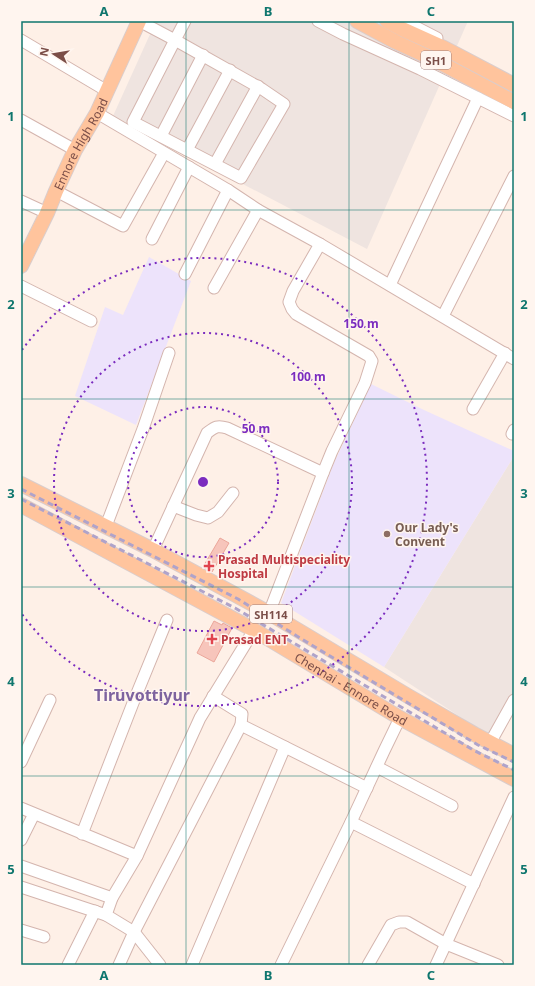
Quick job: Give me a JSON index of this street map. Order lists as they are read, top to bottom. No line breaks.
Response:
{"streets":{"main road":["SH1","Ennore High Road","SH114","Chennai - Ennore Road"]},"districts":["Tiruvottiyur"],"places":{"other":["Our Lady's Convent"],"health":["Prasad Multispeciality Hospital","Prasad ENT"]},"north":"left","grid":{"columns":["A","B","C"],"rows":["1","2","3","4","5"]},"rings":["150 m","100 m","50 m"]}
